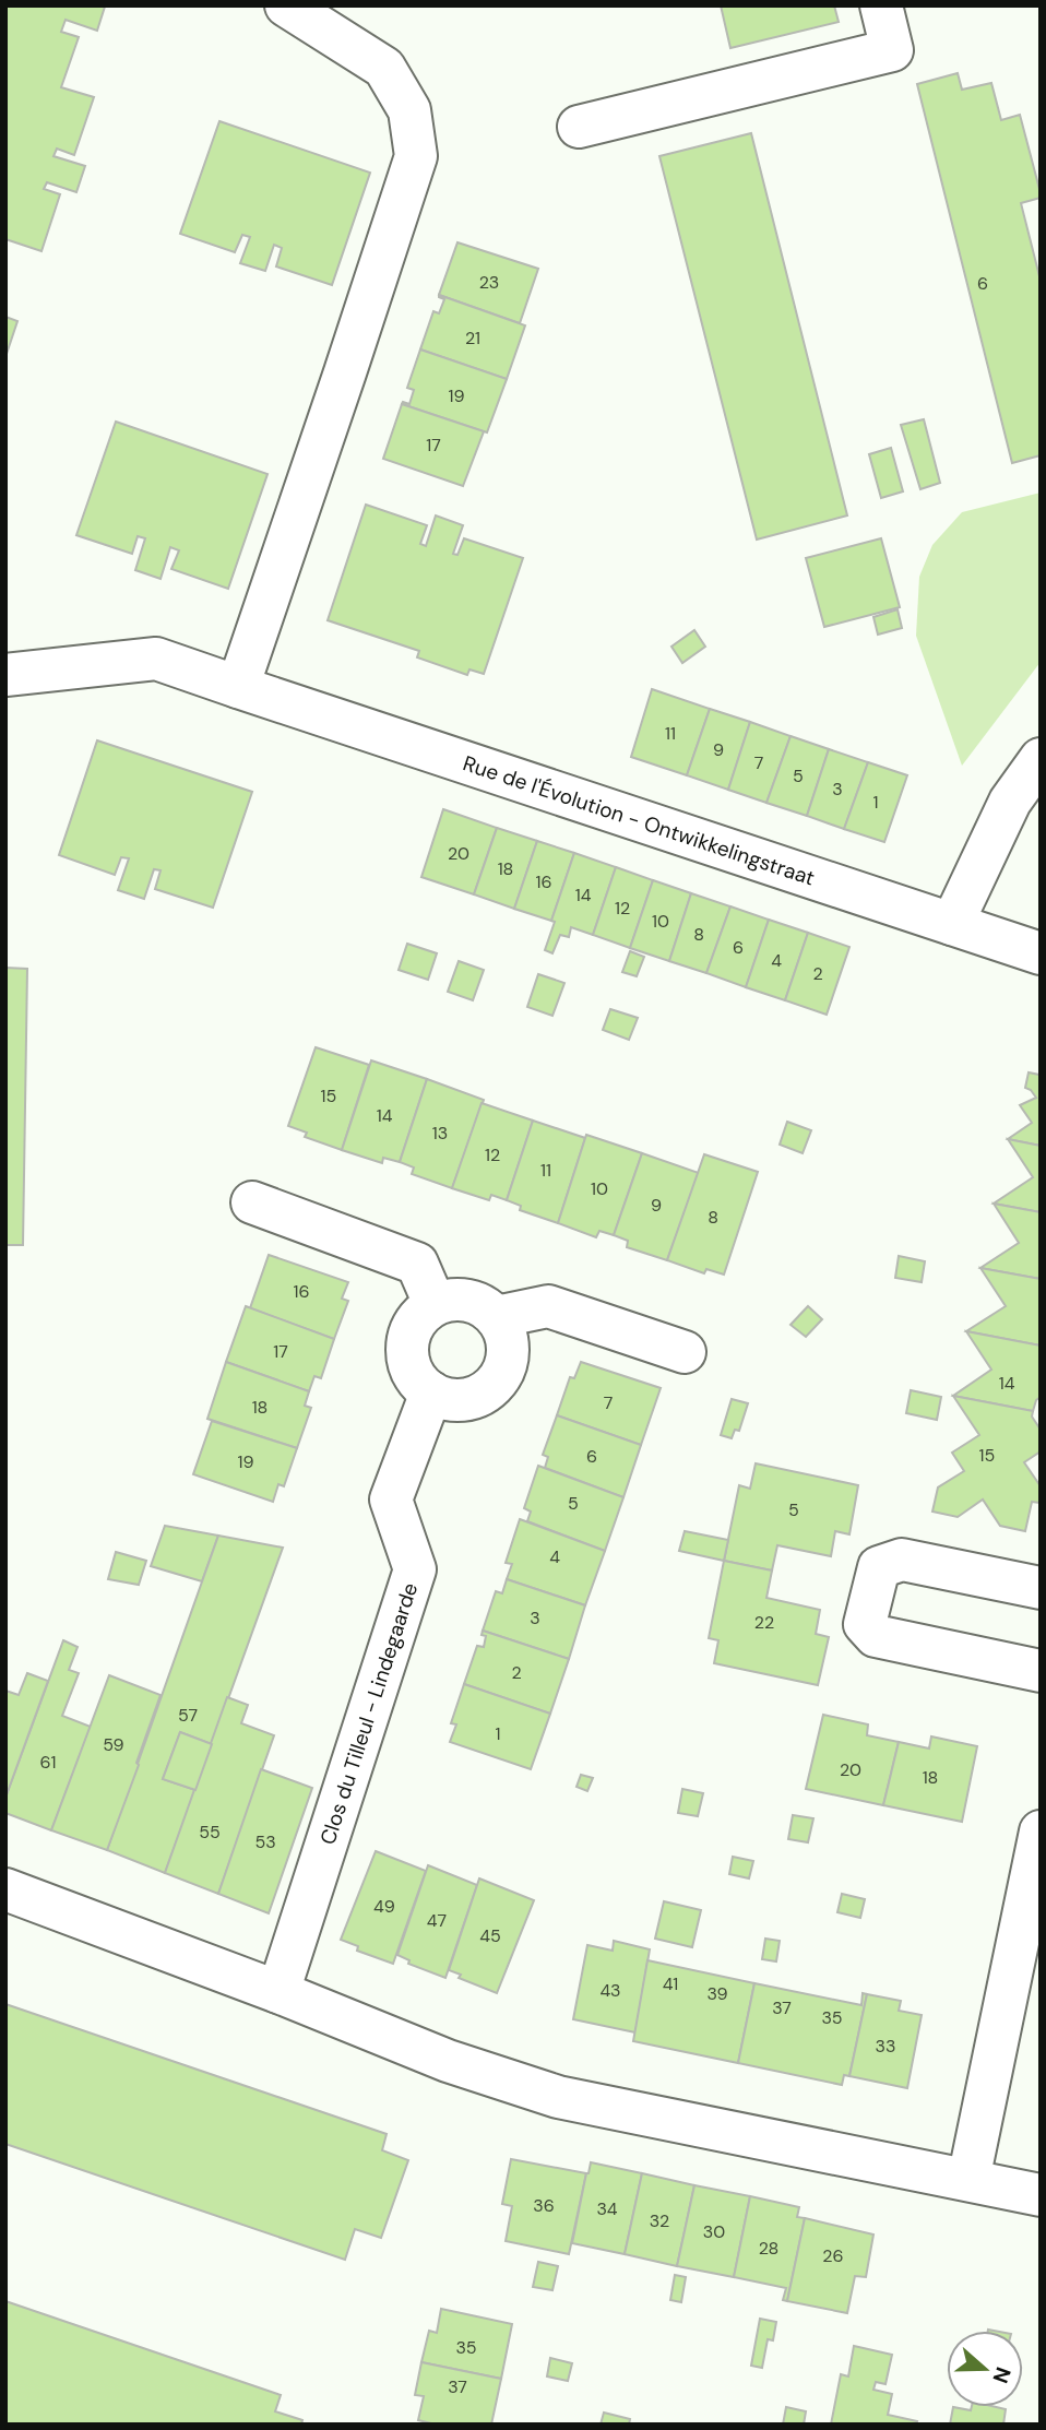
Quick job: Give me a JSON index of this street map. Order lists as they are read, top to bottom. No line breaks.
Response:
{"streets":{"street":["Rue de l'Évolution - Ontwikkelingstraat","Clos du Tilleul - Lindegaarde"]},"house_numbers":["23","6","21","19","17","11","9","7","5","3","1","20","18","16","14","12","10","8","6","4","2","15","14","13","12","11","10","9","8","16","17","14","7","18","15","6","19","5","5","4","3","22","2","57","1","59","61","20","18","55","53","49","47","45","41","43","39","37","35","33","36","34","32","30","28","26","35","37"],"north":"right"}
